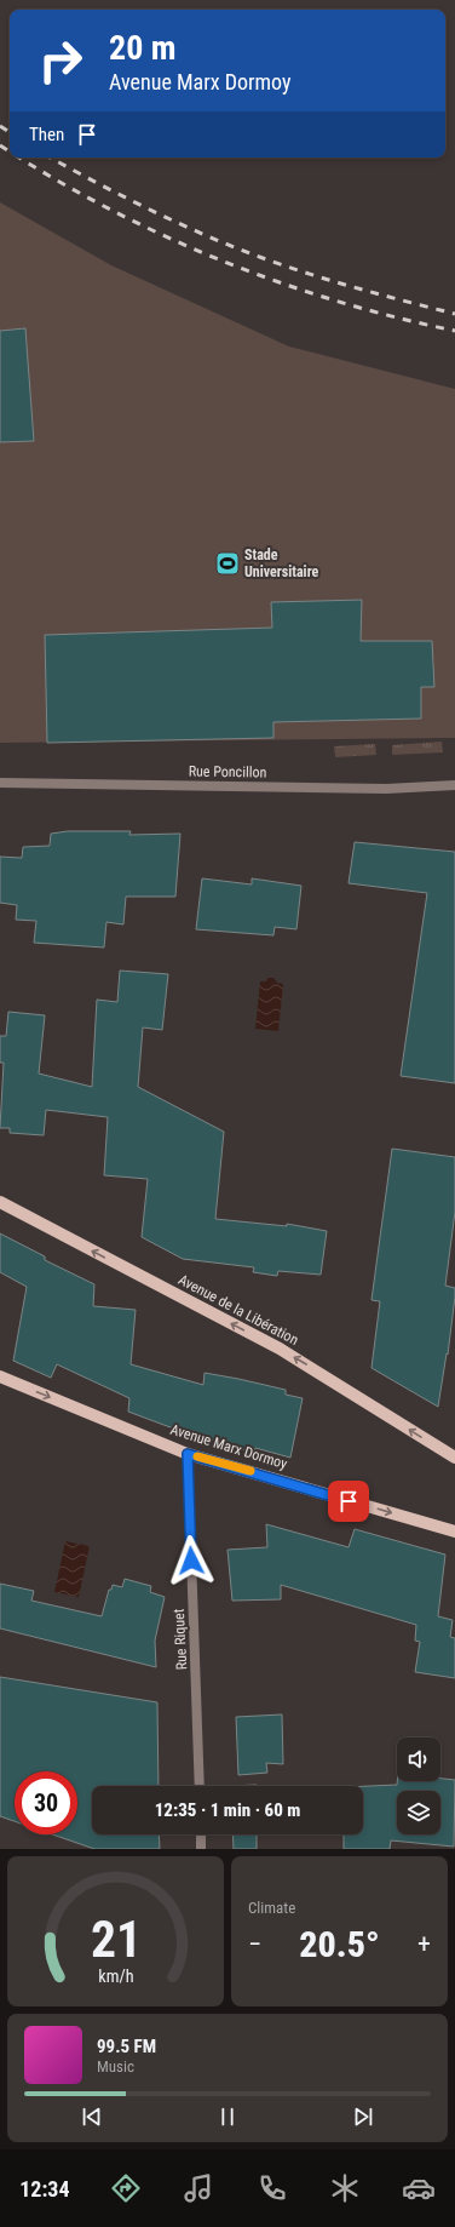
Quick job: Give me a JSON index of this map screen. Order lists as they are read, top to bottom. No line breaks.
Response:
{"streets":{"main road":["Avenue de la Libération","Avenue Marx Dormoy"],"street":["Rue Poncillon","Rue Riquet"]},"crossings":[["Avenue Marx Dormoy","Rue Riquet"]],"one_way":["Avenue de la Libération","Avenue Marx Dormoy"],"places":{"sports":["Stade Universitaire"]},"page":{"turn":["20 m","Avenue Marx Dormoy"],"then":"Then","limit":"30","trip":"12:35 · 1 min · 60 m","tile":"Climate","heat":["−","20.5°","+"],"song":["99.5 FM","Music"],"tabs":"12:34","gauge":["21","km/h"]}}
